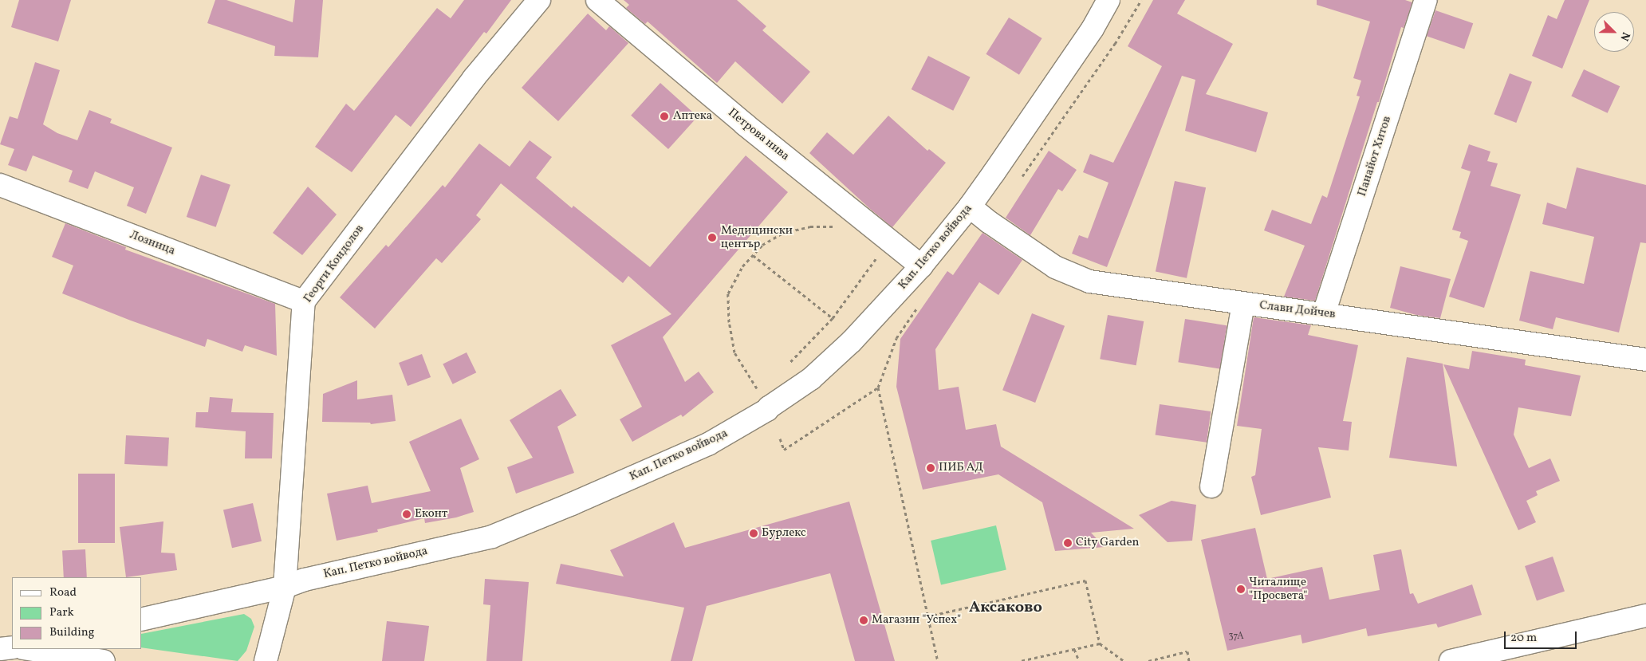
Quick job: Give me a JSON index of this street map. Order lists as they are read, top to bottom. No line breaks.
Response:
{"streets":{"street":["Петрова нива","Панайот Хитов","Лозница","Кап. Петко войвода","Георги Кондолов","Слави Дойчев"]},"crossings":[["Петрова нива","Кап. Петко войвода"],["Панайот Хитов","Слави Дойчев"],["Лозница","Георги Кондолов"],["Кап. Петко войвода","Георги Кондолов"],["Кап. Петко войвода","Слави Дойчев"]],"districts":["Аксаково"],"places":["Аптека","Медицински център","ПИБ АД","Еконт","Бурлекс","City Garden","Читалище \"Просвета\"","Магазин \"Успех\""],"house_numbers":["37A"],"legend":["Road","Park","Building"],"scale_bar":"20 m","north":"bottom right"}
